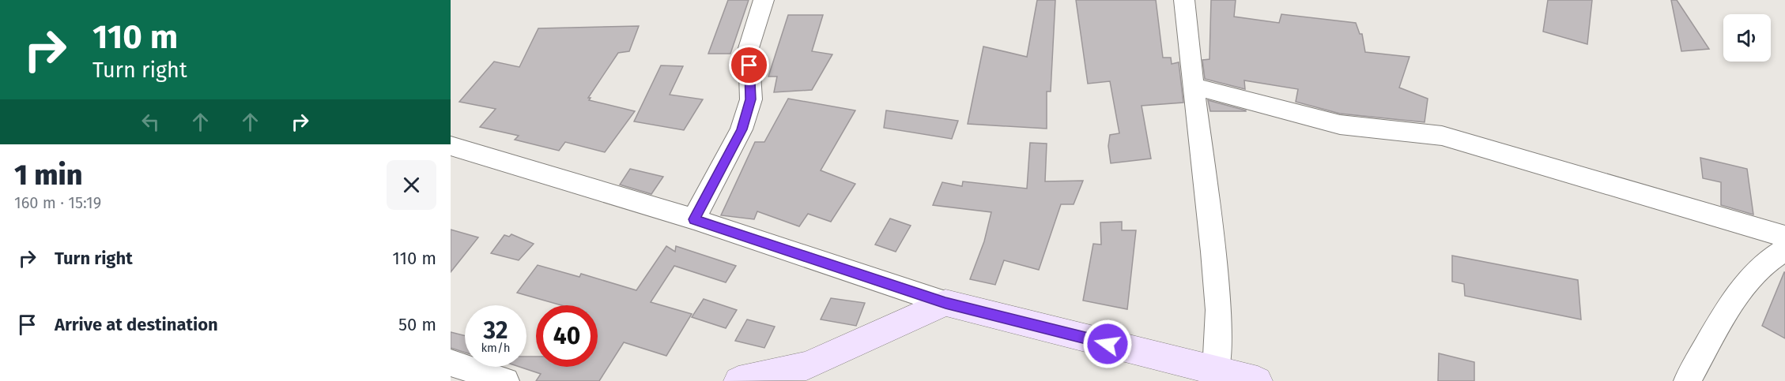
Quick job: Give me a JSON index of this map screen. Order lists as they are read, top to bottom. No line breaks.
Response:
{"page":{"turn":["110 m","Turn right"],"heading":["1 min","160 m · 15:19"],"list":[{"name":"Turn right","value":"110 m"},{"name":"Arrive at destination","value":"50 m"}],"speed":"32 km/h","limit":"40"}}
